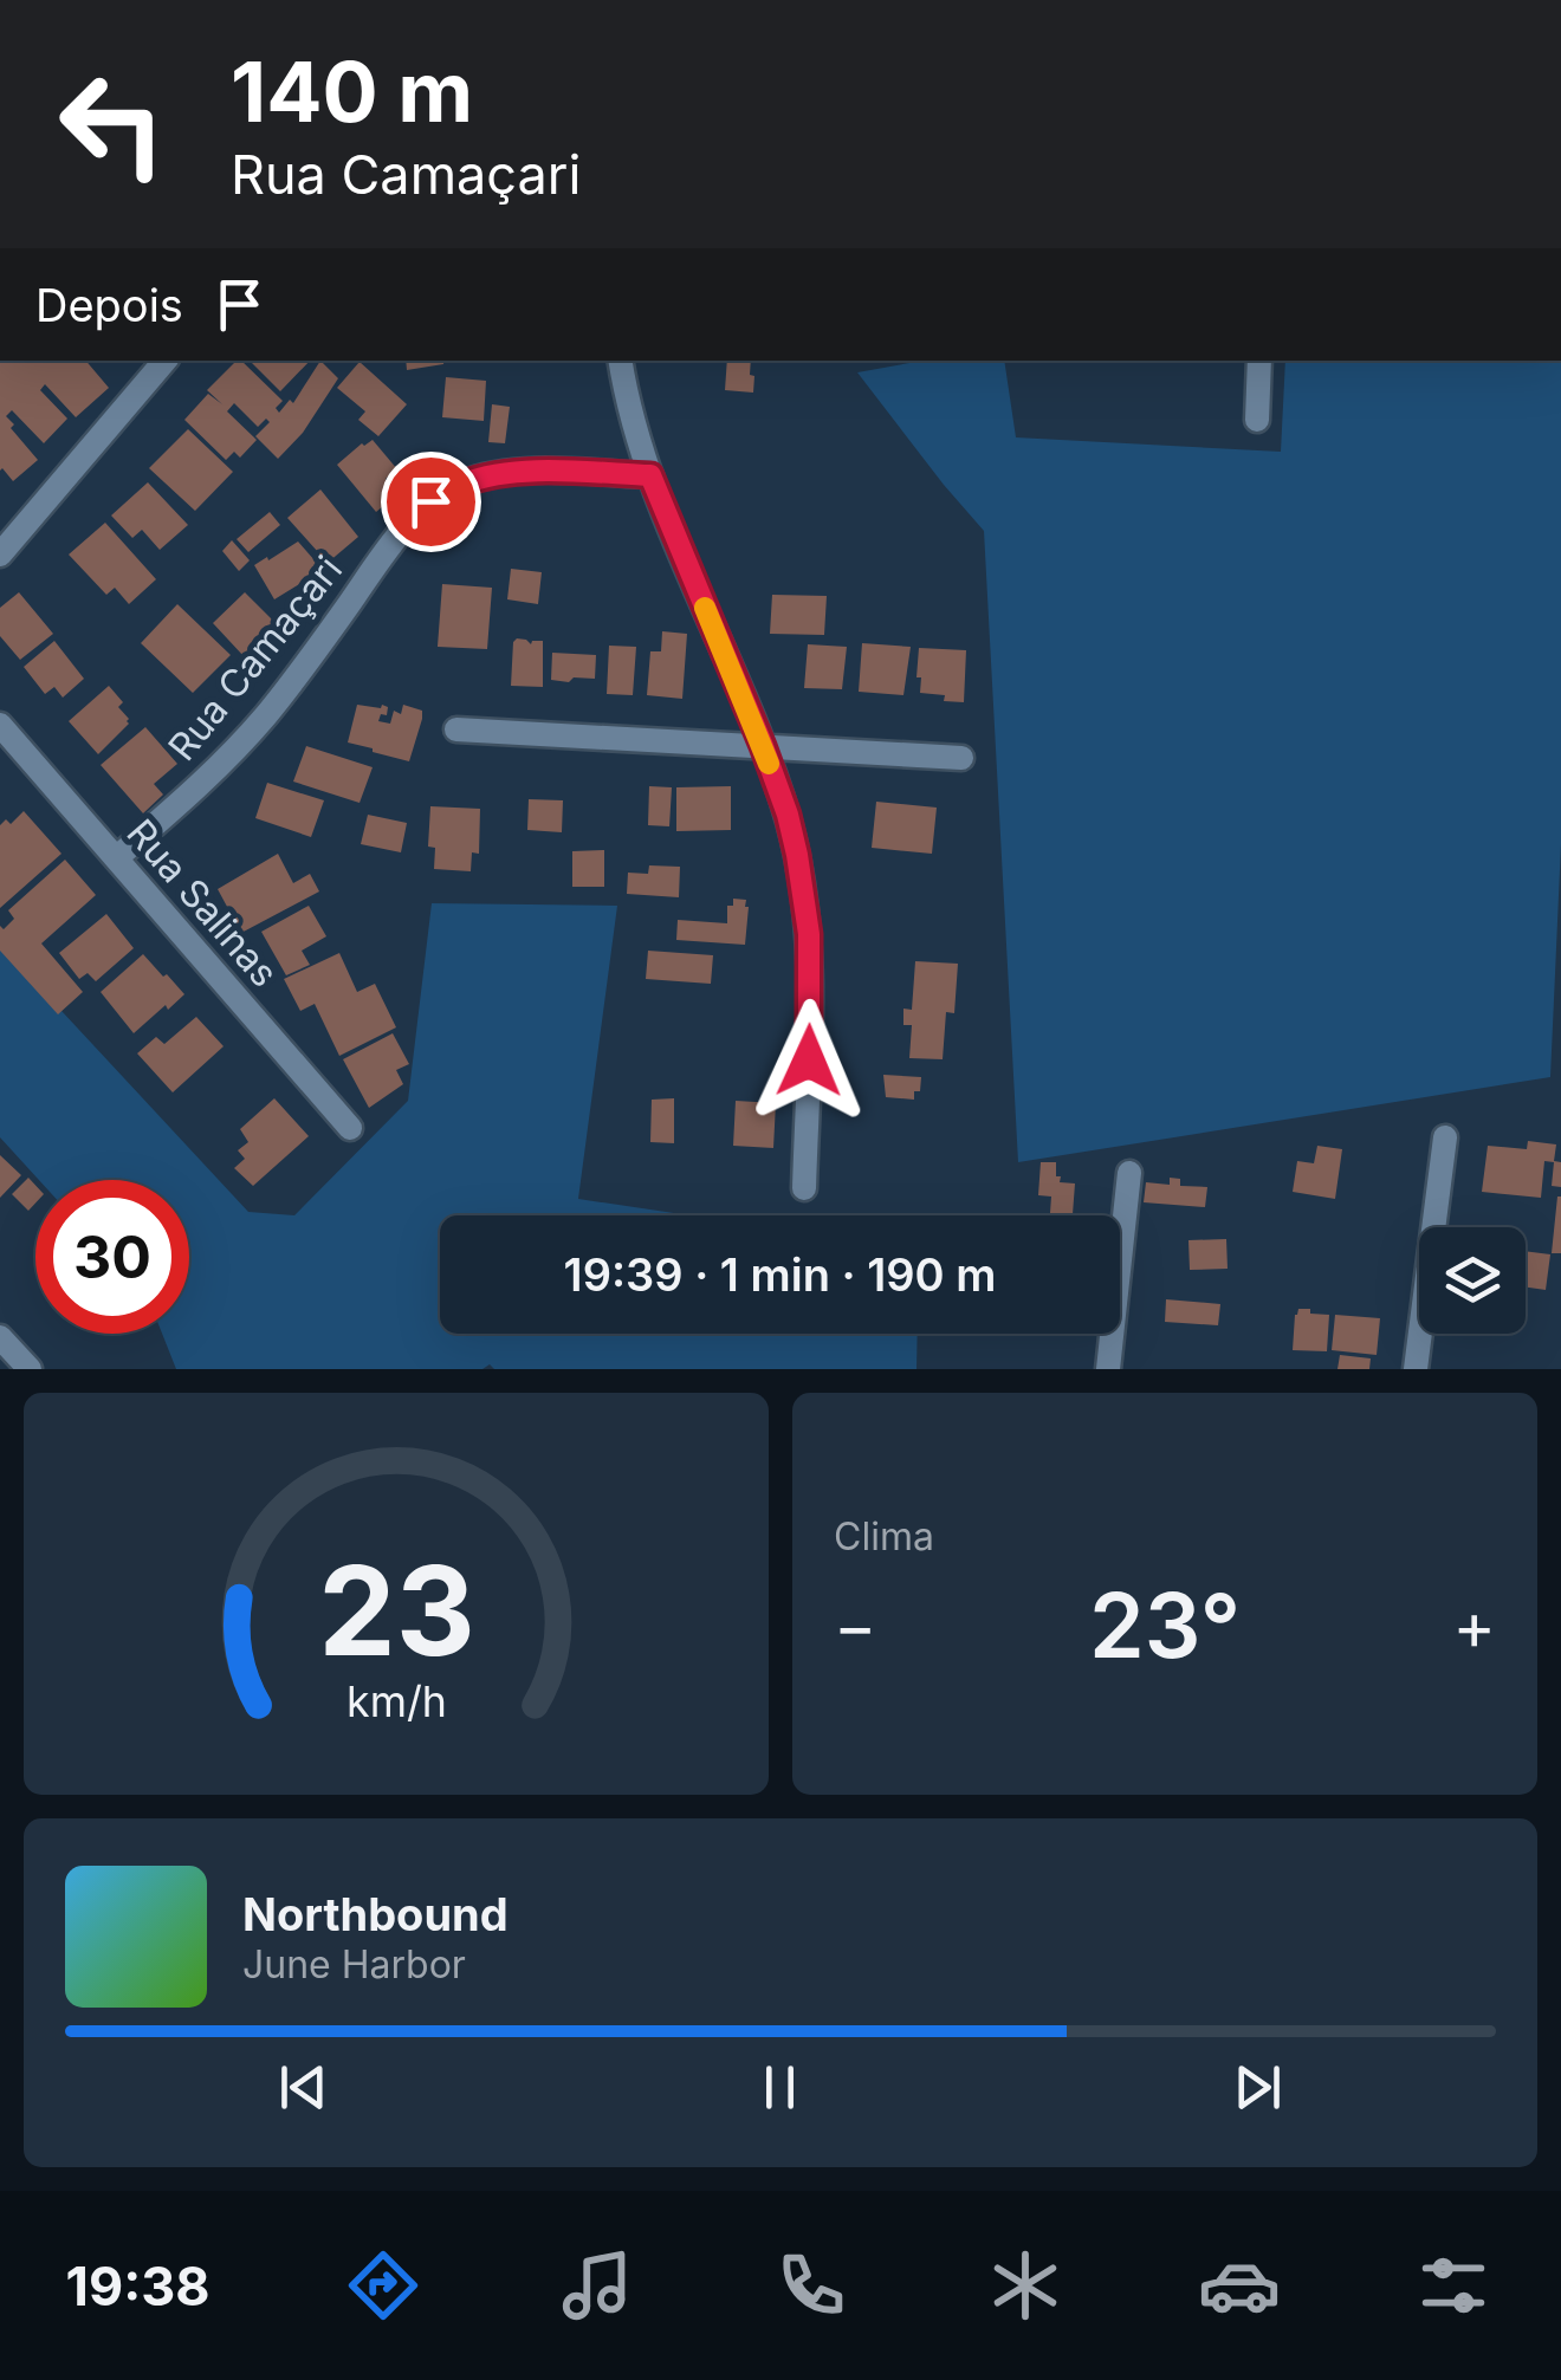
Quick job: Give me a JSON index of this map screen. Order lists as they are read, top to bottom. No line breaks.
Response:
{"streets":{"street":["Rua Camaçari","Rua Salinas"]},"crossings":[["Rua Camaçari","Rua Salinas"]],"page":{"turn":["140 m","Rua Camaçari"],"then":"Depois","limit":"30","trip":"19:39 · 1 min · 190 m","tile":"Clima","heat":["−","23°","+"],"song":["Northbound","June Harbor"],"tabs":"19:38","gauge":["23","km/h"]}}
